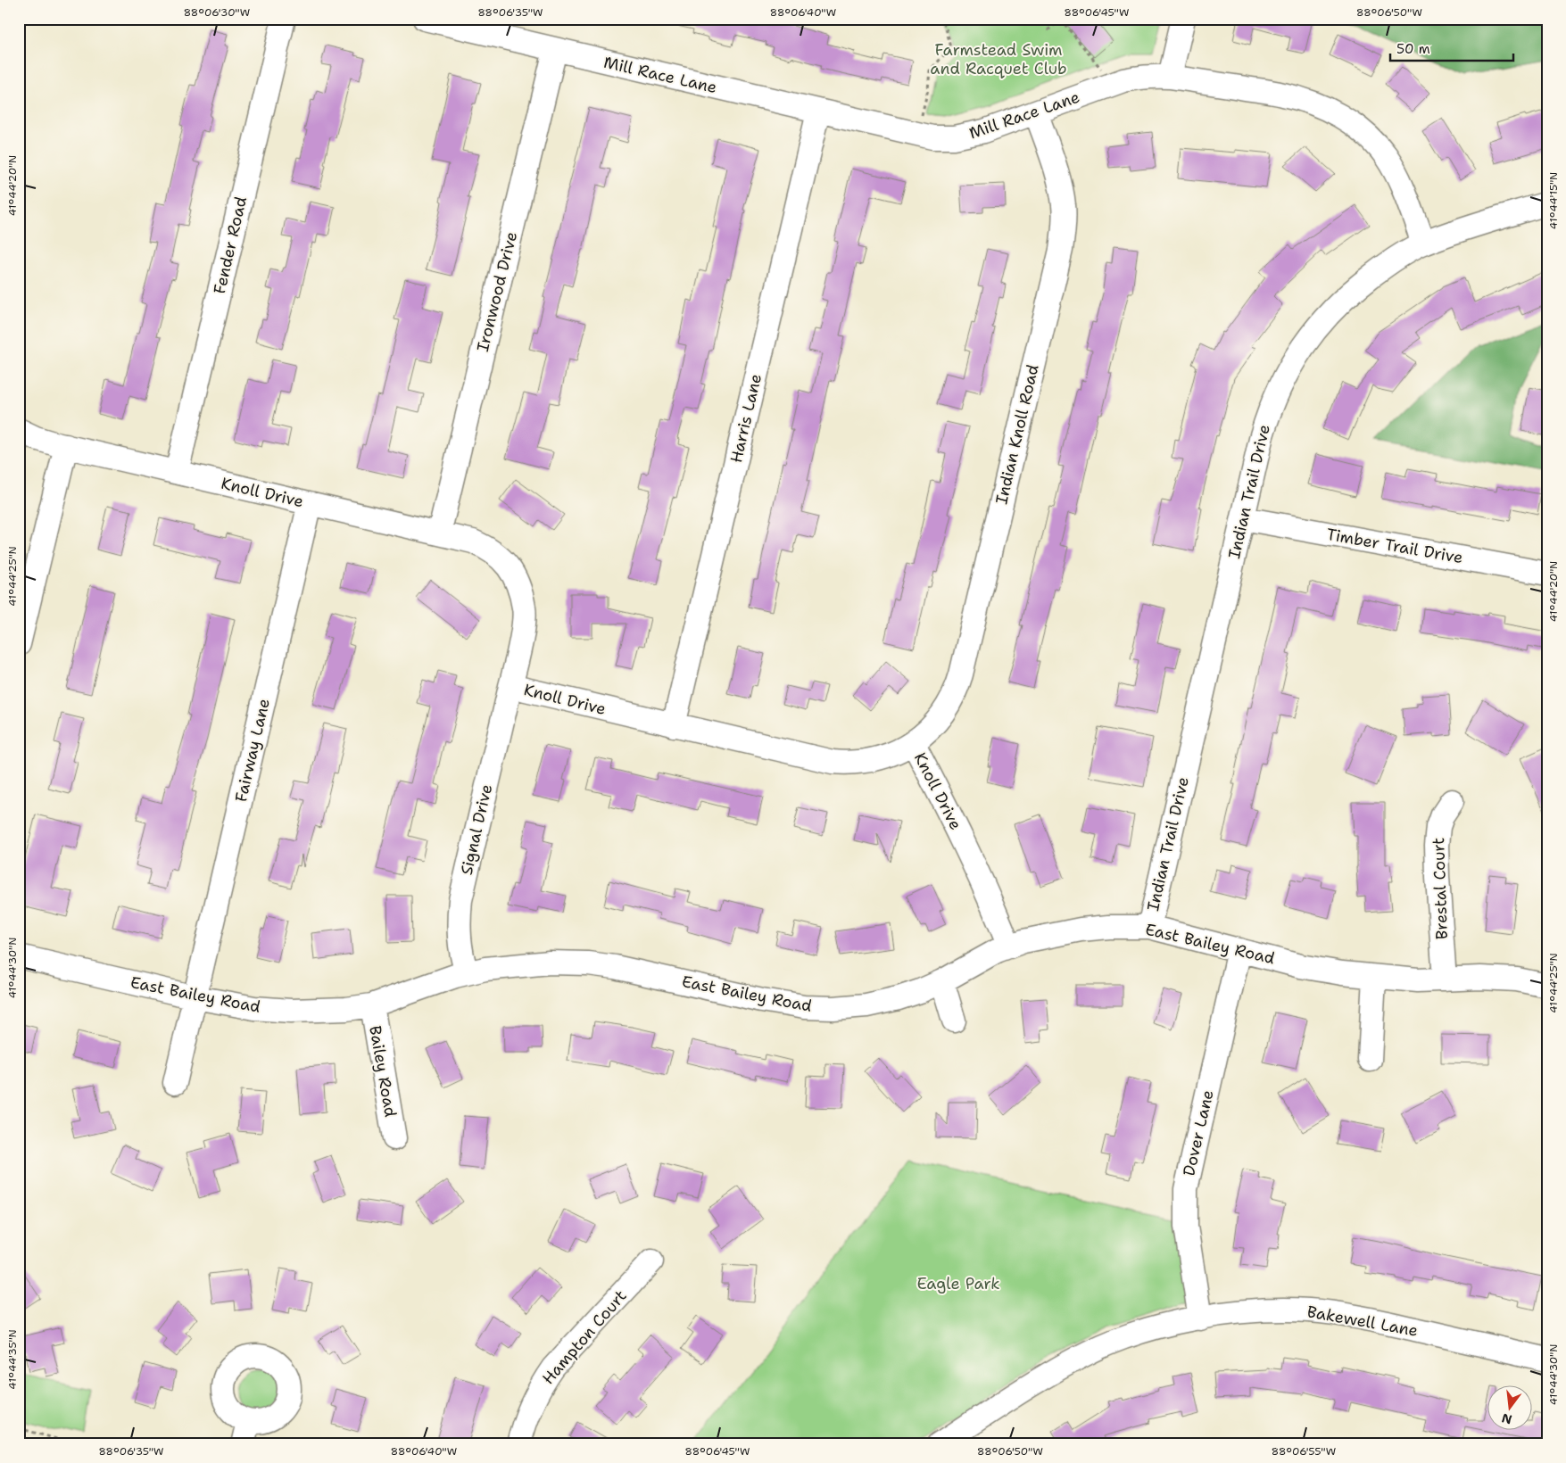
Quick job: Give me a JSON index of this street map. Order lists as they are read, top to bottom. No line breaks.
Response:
{"streets":{"street":["Mill Race Lane","Fender Road","Ironwood Drive","Harris Lane","Indian Knoll Road","Indian Trail Drive","Knoll Drive","Timber Trail Drive","Fairway Lane","Signal Drive","Brestal Court","East Bailey Road","Bailey Road","Dover Lane","Bakewell Lane","Hampton Court"]},"crossings":[["Mill Race Lane","Ironwood Drive"],["Mill Race Lane","Harris Lane"],["Mill Race Lane","Indian Knoll Road"],["Mill Race Lane","Indian Trail Drive"],["Fender Road","Knoll Drive"],["Ironwood Drive","Knoll Drive"],["Harris Lane","Knoll Drive"],["Indian Knoll Road","Knoll Drive"],["Indian Trail Drive","Timber Trail Drive"],["Indian Trail Drive","East Bailey Road"],["Knoll Drive","Fairway Lane"],["Knoll Drive","Signal Drive"],["Knoll Drive","East Bailey Road"],["Fairway Lane","East Bailey Road"],["Signal Drive","East Bailey Road"],["Brestal Court","East Bailey Road"],["East Bailey Road","Bailey Road"],["East Bailey Road","Dover Lane"],["Dover Lane","Bakewell Lane"]],"parks":["Farmstead Swim and Racquet Club","Eagle Park"],"scale_bar":"50 m","north":"bottom","coordinates":["88°06'30\"W","88°06'35\"W","88°06'40\"W","88°06'45\"W","88°06'50\"W","41°44'20\"N","41°44'15\"N","41°44'25\"N","41°44'30\"N","41°44'35\"N","88°06'55\"W"]}
